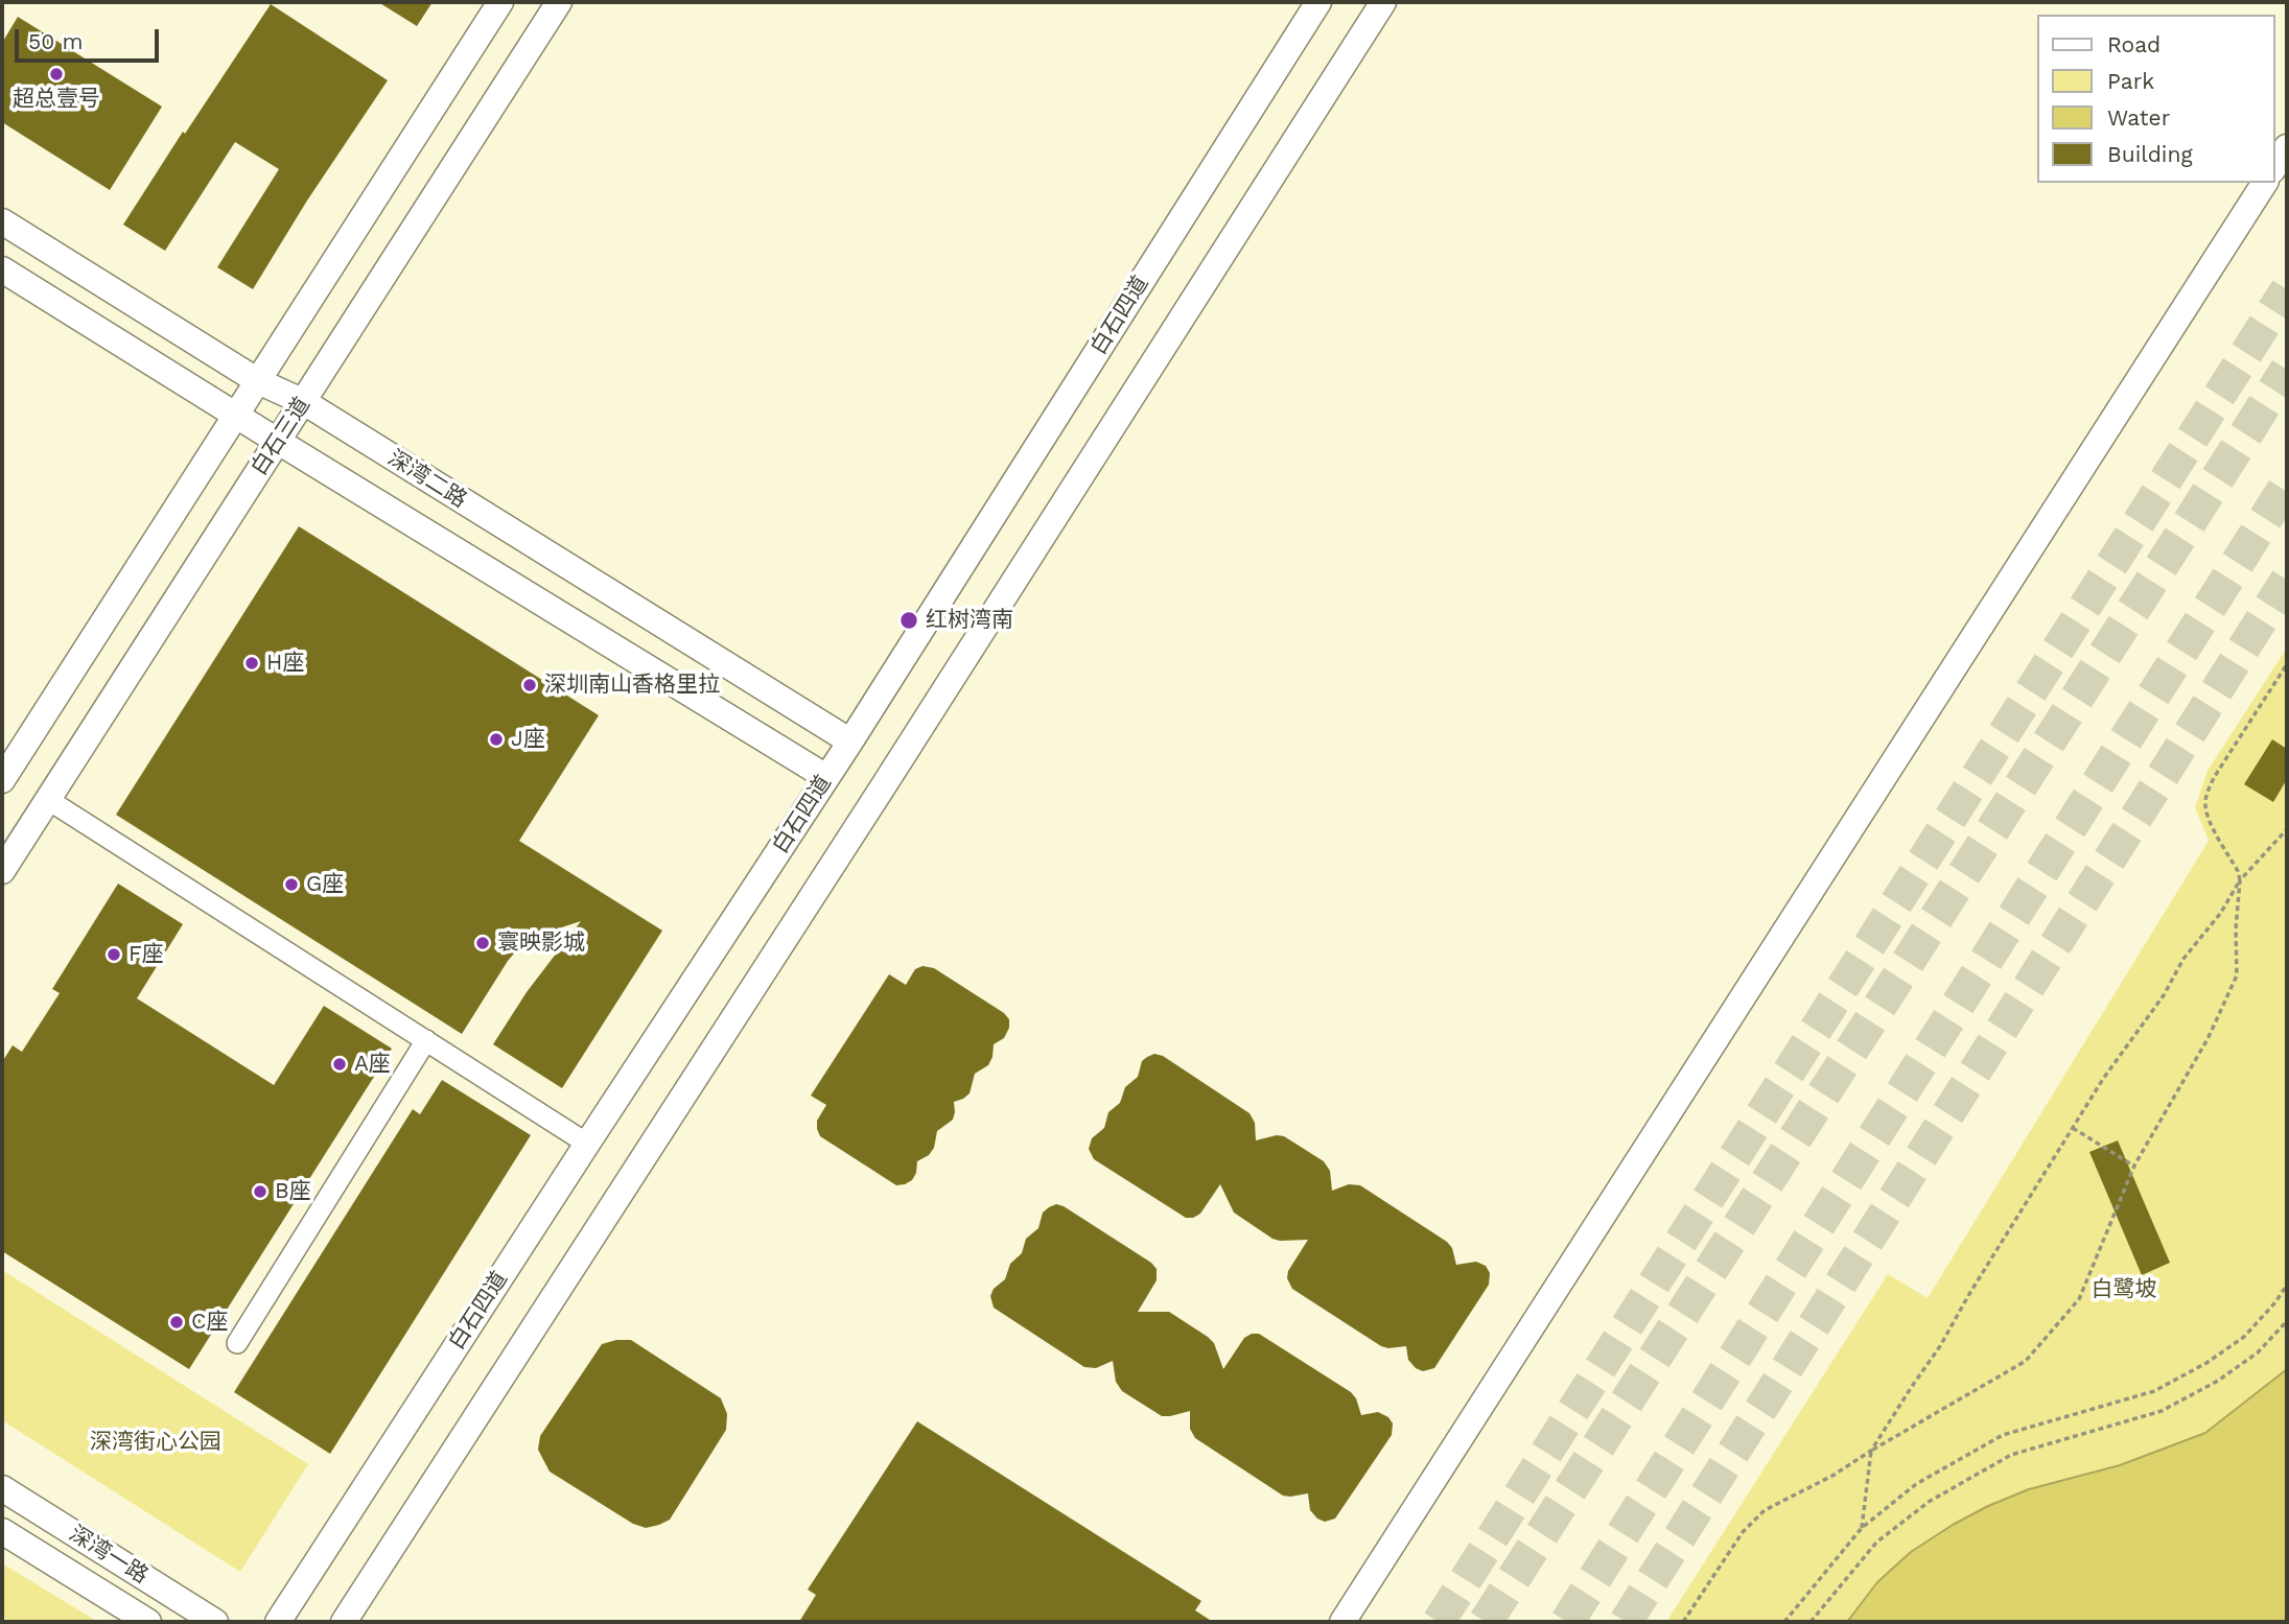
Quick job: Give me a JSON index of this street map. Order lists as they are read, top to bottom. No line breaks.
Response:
{"streets":{"street":["白石四道","白石三道","深湾二路","深湾一路"]},"crossings":[["白石四道","深湾二路"],["白石三道","深湾二路"]],"parks":["白鹭坡","深湾街心公园"],"places":["超总壹号","红树湾南","H座","深圳南山香格里拉","J座","G座","寰映影城","F座","A座","B座","C座"],"legend":["Road","Park","Water","Building"],"scale_bar":"50 m"}
